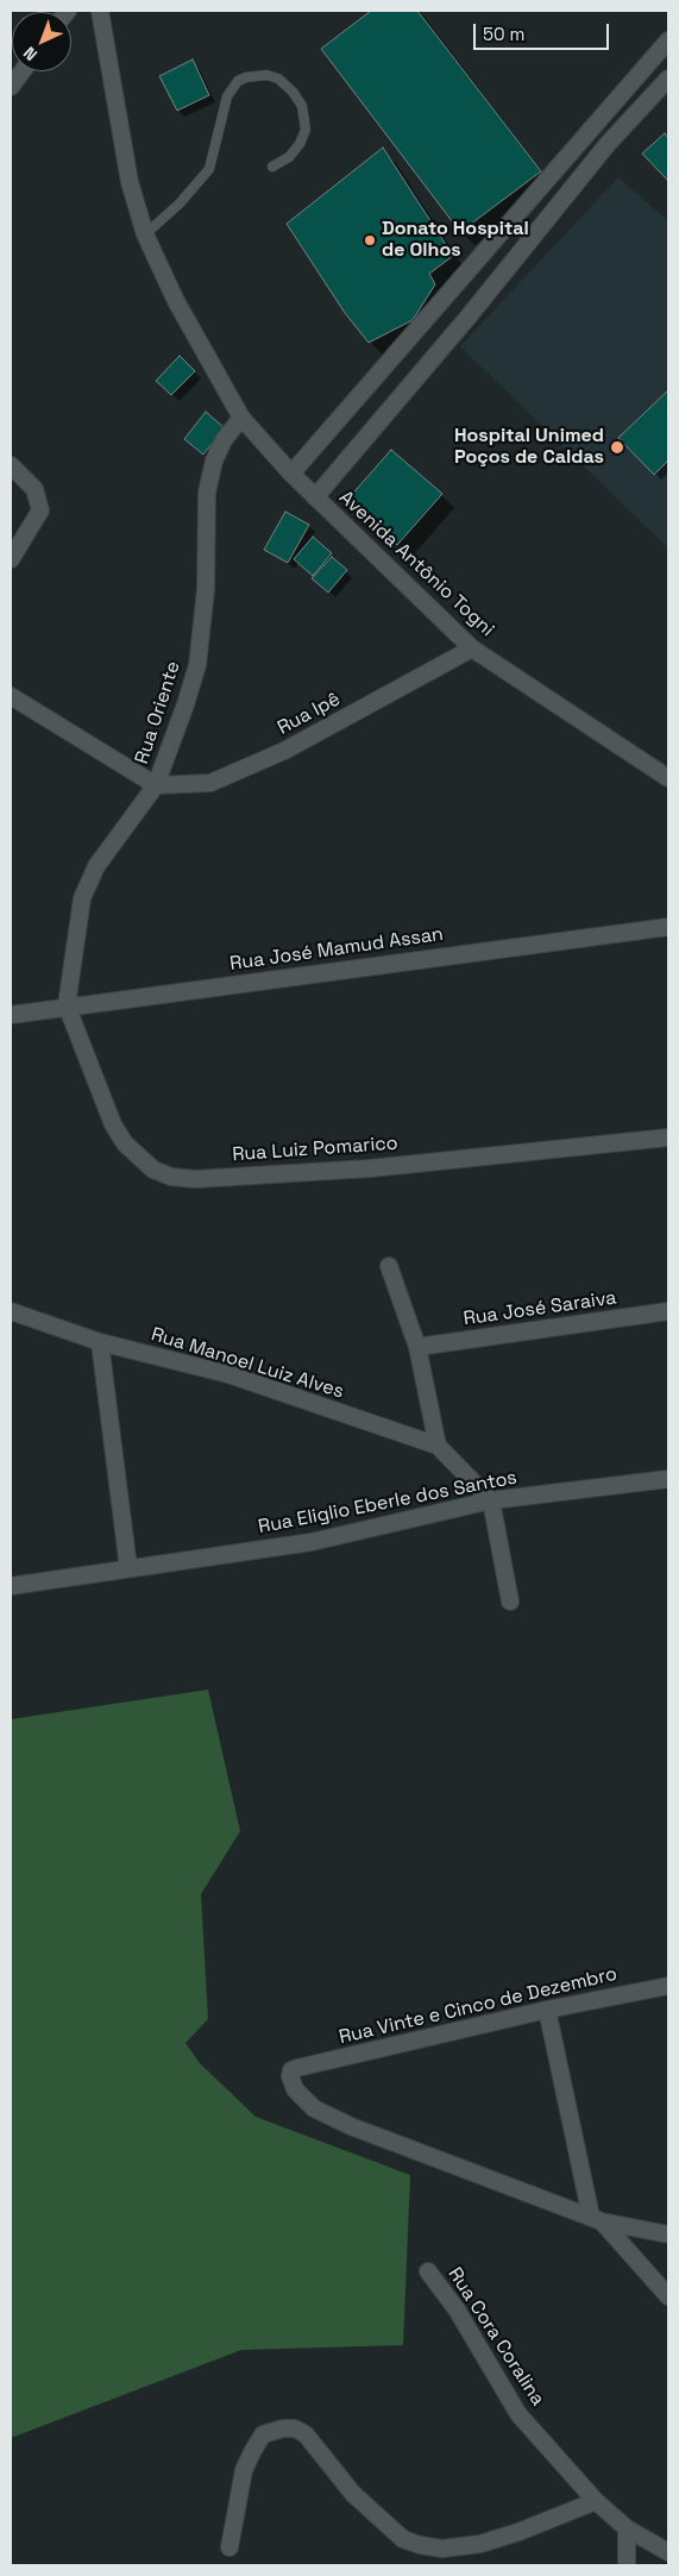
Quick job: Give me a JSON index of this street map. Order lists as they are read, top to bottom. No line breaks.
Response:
{"streets":{"street":["Avenida Antônio Togni","Rua Oriente","Rua Ipê","Rua José Mamud Assan","Rua Luiz Pomarico","Rua José Saraiva","Rua Manoel Luiz Alves","Rua Eliglio Eberle dos Santos","Rua Vinte e Cinco de Dezembro","Rua Cora Coralina"]},"crossings":[["Avenida Antônio Togni","Rua Oriente"],["Avenida Antônio Togni","Rua Ipê"],["Rua Oriente","Rua Ipê"],["Rua Oriente","Rua José Mamud Assan"],["Rua Oriente","Rua Luiz Pomarico"],["Rua José Mamud Assan","Rua Luiz Pomarico"]],"places":["Donato Hospital de Olhos","Hospital Unimed Poços de Caldas"],"scale_bar":"50 m","north":"bottom left"}
